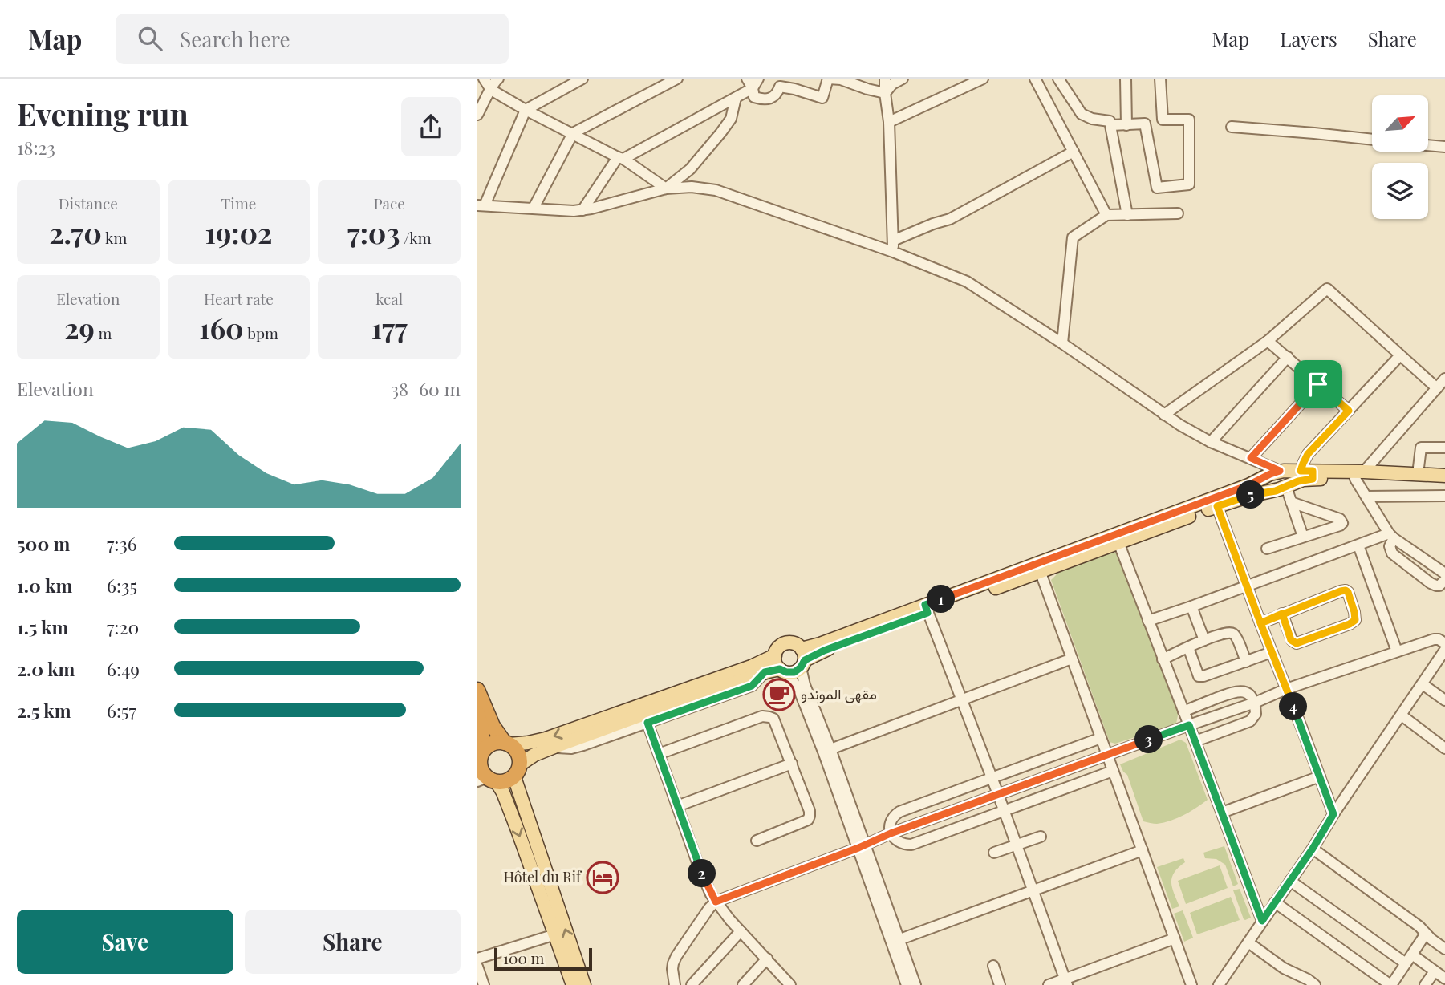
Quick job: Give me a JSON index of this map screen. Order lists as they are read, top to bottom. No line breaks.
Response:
{"places":{"cafe":["مقهى الموندو"],"hotel":["Hôtel du Rif"]},"scale_bar":"100 m","north":"top right","page":{"header":"Map","search":"Search here","nav":["Map","Layers","Share"],"heading":["Evening run","18:23"],"stats":[["Distance","2.70 km"],["Time","19:02"],["Pace","7:03 /km"],["Elevation","29 m"],["Heart rate","160 bpm"],["kcal","177"]],"chart":["Elevation","38–60 m"],"pins":["5","1","4","3","2"],"list":[{"name":"500 m","note":"7:36"},{"name":"1.0 km","note":"6:35"},{"name":"1.5 km","note":"7:20"},{"name":"2.0 km","note":"6:49"},{"name":"2.5 km","note":"6:57"}],"buttons":["Save","Share"],"scale":"100 m"}}
